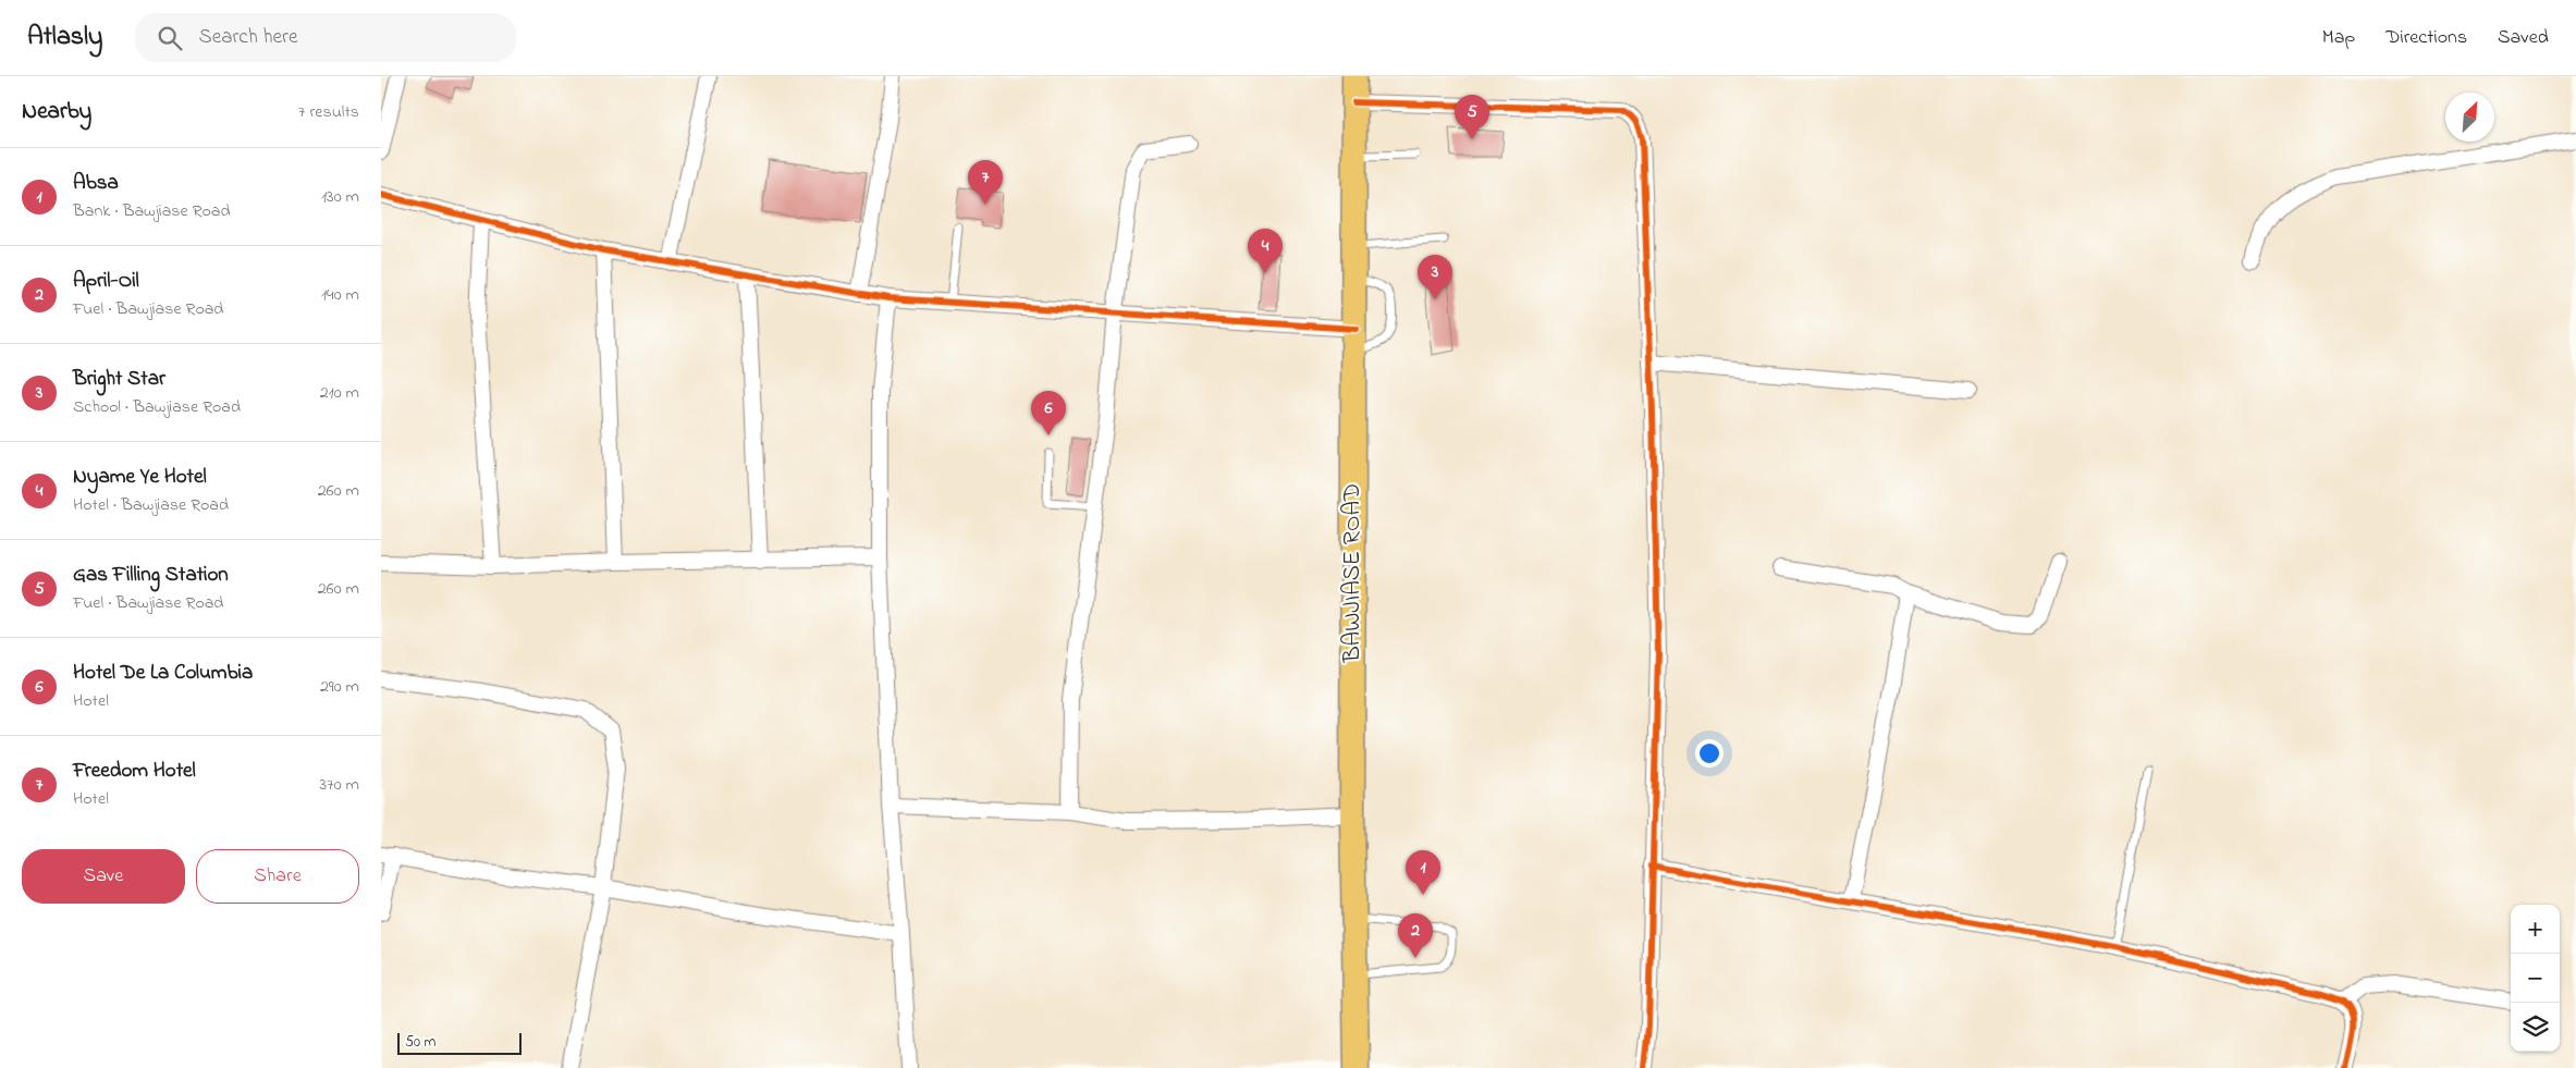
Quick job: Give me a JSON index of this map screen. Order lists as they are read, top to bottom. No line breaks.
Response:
{"streets":{"main road":["BAWJIASE ROAD"]},"scale_bar":"50 m","north":"top right","page":{"header":"Atlasly","search":"Search here","nav":["Map","Directions","Saved"],"heading":["Nearby","7 results"],"pins":["5","7","4","3","6","1","2"],"list":[{"mark":"1","name":"Absa","note":"Bank · Bawjiase Road","value":"130 m"},{"mark":"2","name":"April-Oil","note":"Fuel · Bawjiase Road","value":"140 m"},{"mark":"3","name":"Bright Star","note":"School · Bawjiase Road","value":"210 m"},{"mark":"4","name":"Nyame Ye Hotel","note":"Hotel · Bawjiase Road","value":"260 m"},{"mark":"5","name":"Gas Filling Station","note":"Fuel · Bawjiase Road","value":"260 m"},{"mark":"6","name":"Hotel De La Columbia","note":"Hotel","value":"290 m"},{"mark":"7","name":"Freedom Hotel","note":"Hotel","value":"370 m"}],"buttons":["Save","Share"],"map_buttons":["+","−"],"scale":"50 m"}}
